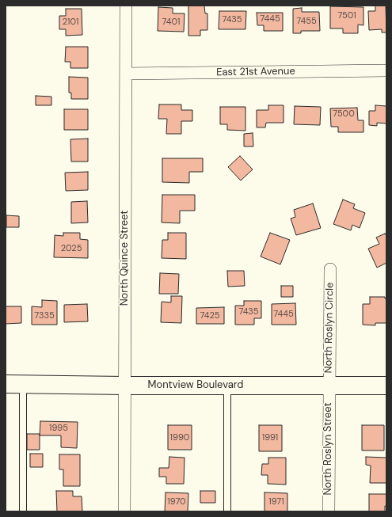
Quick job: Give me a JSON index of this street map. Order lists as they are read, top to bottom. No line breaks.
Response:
{"streets":{"main road":["Montview Boulevard"],"street":["East 21st Avenue","North Quince Street","North Roslyn Circle","North Roslyn Street"]},"crossings":[["East 21st Avenue","North Quince Street"],["North Quince Street","Montview Boulevard"],["North Roslyn Circle","Montview Boulevard"],["North Roslyn Circle","North Roslyn Street"],["Montview Boulevard","North Roslyn Street"]],"house_numbers":["7501","7445","7435","7455","2101","7401","7500","2025","7435","7445","7335","7425","1995","1990","1991","1970","1971"]}
